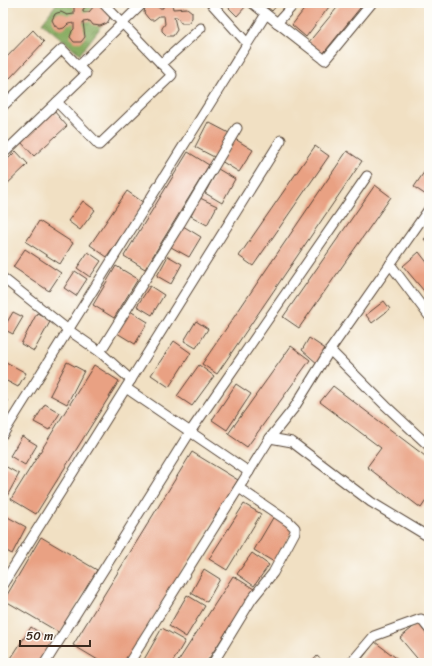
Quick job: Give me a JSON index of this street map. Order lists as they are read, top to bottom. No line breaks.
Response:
{"scale_bar":"50 m"}
